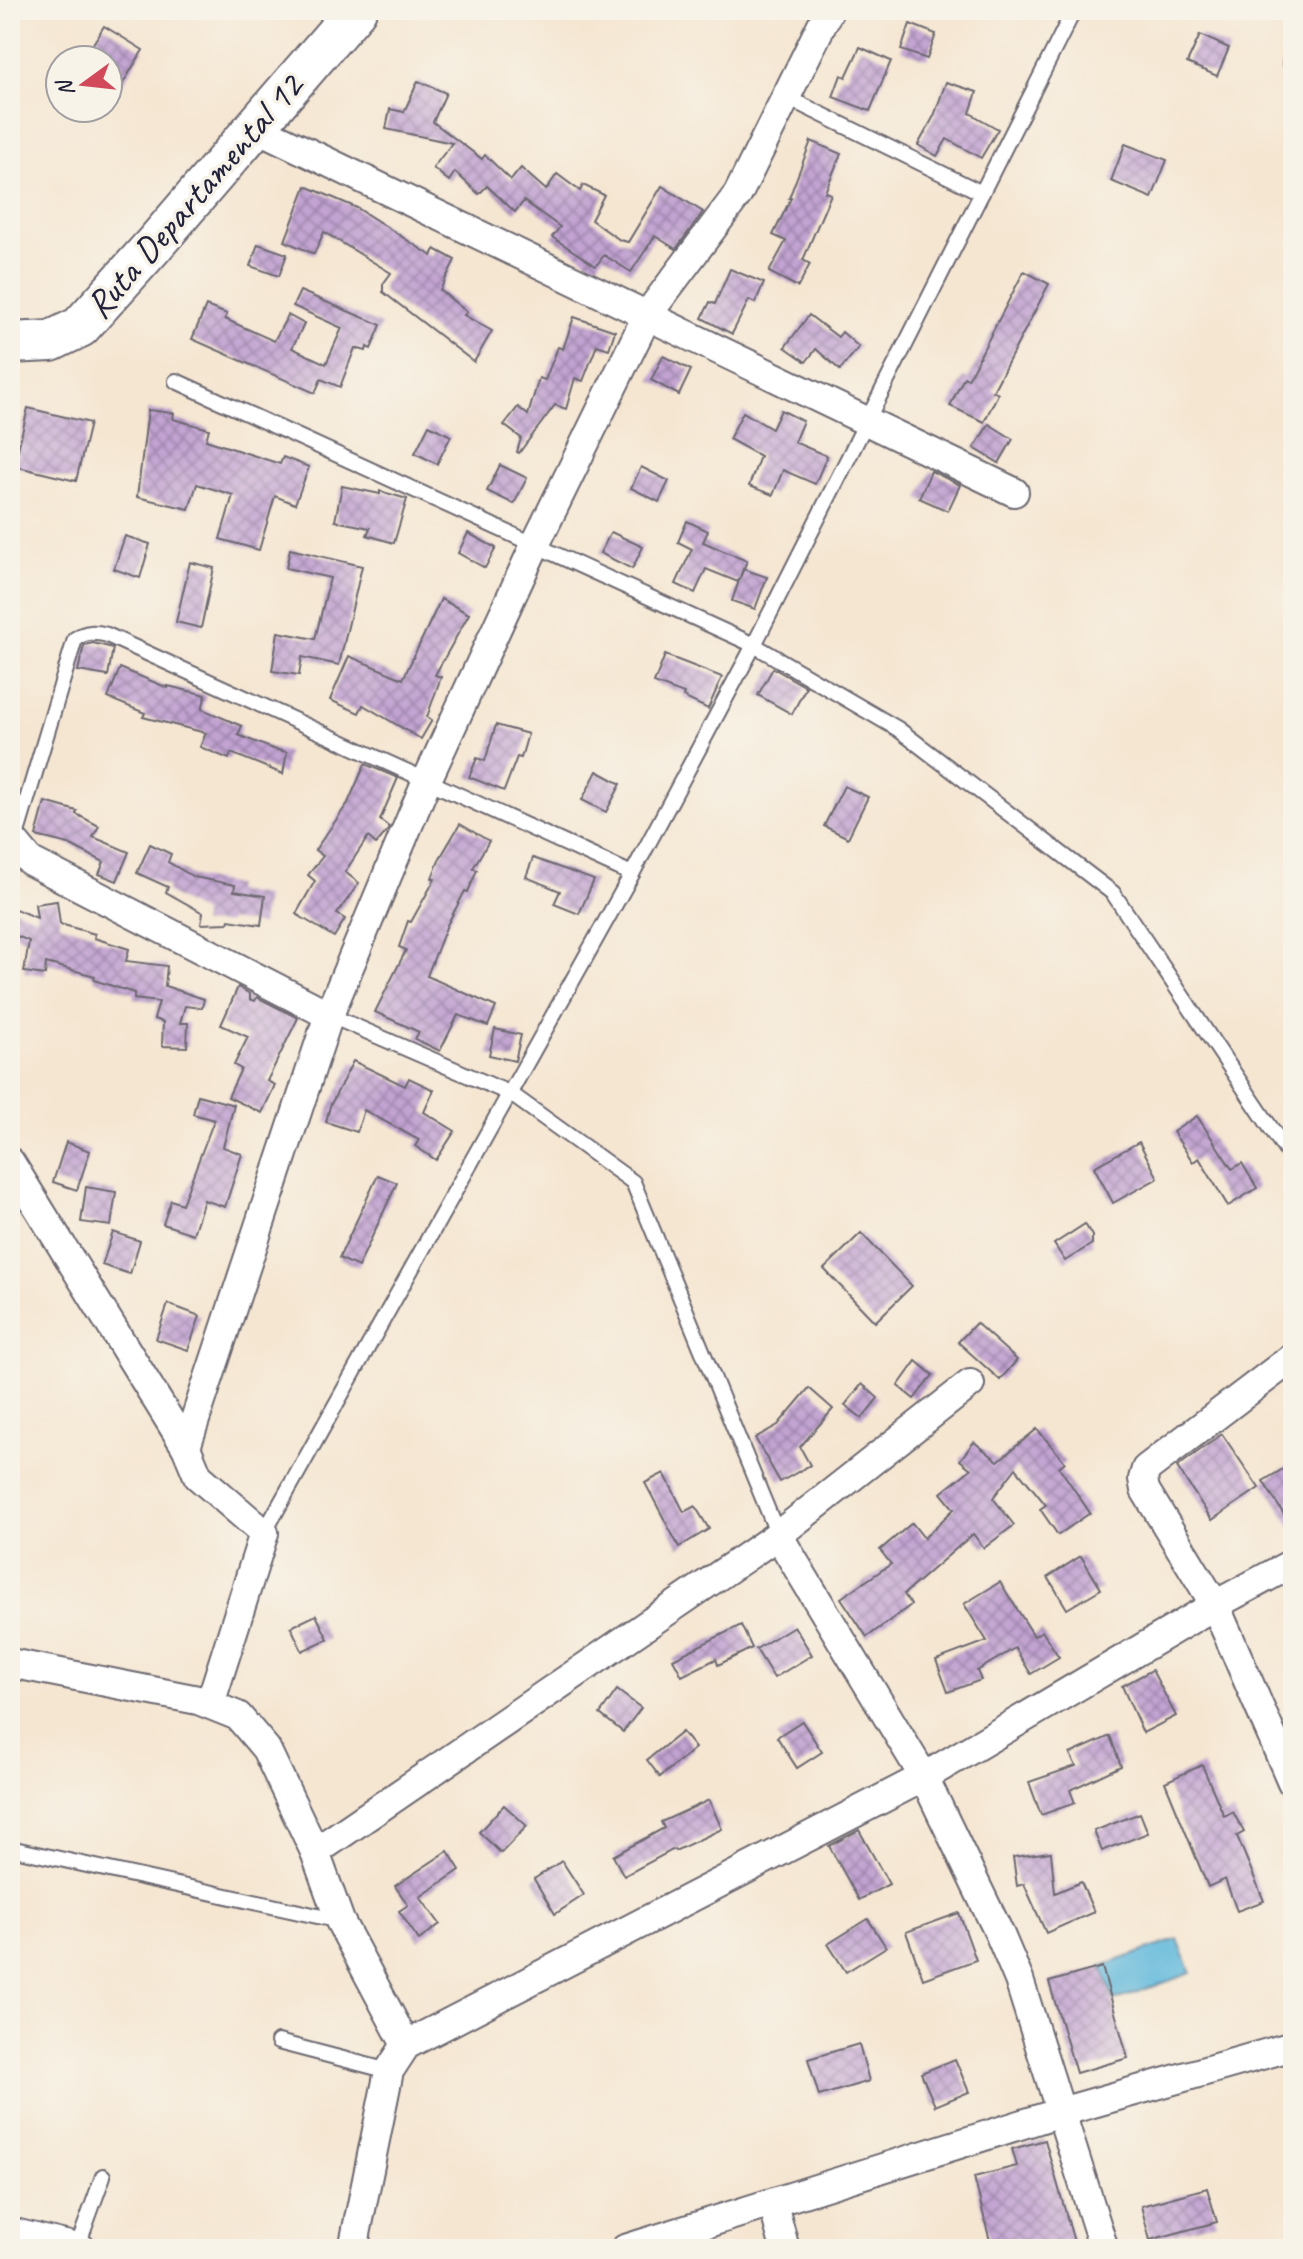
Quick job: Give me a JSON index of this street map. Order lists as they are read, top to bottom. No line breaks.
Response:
{"streets":{"main road":["Ruta Departamental 12"]},"north":"left"}
